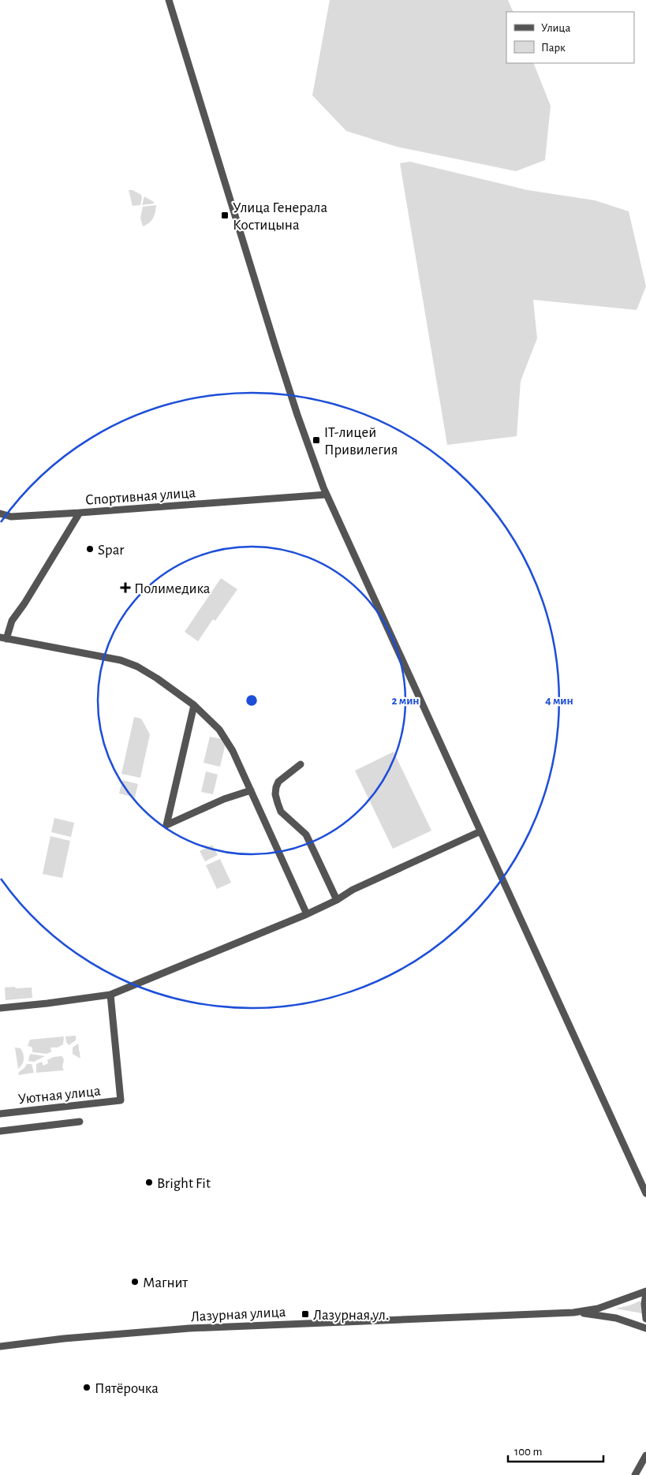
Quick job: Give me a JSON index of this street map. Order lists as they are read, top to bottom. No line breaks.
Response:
{"streets":{"street":["Спортивная улица","Уютная улица","Лазурная улица"]},"places":{"transit":["Улица Генерала Костицына","IT-лицей Привилегия","Лазурная ул."],"other":["Spar","Bright Fit","Магнит","Пятёрочка"],"health":["Полимедика"]},"legend":["Улица","Парк"],"scale_bar":"100 m","rings":["2 мин","4 мин"]}
